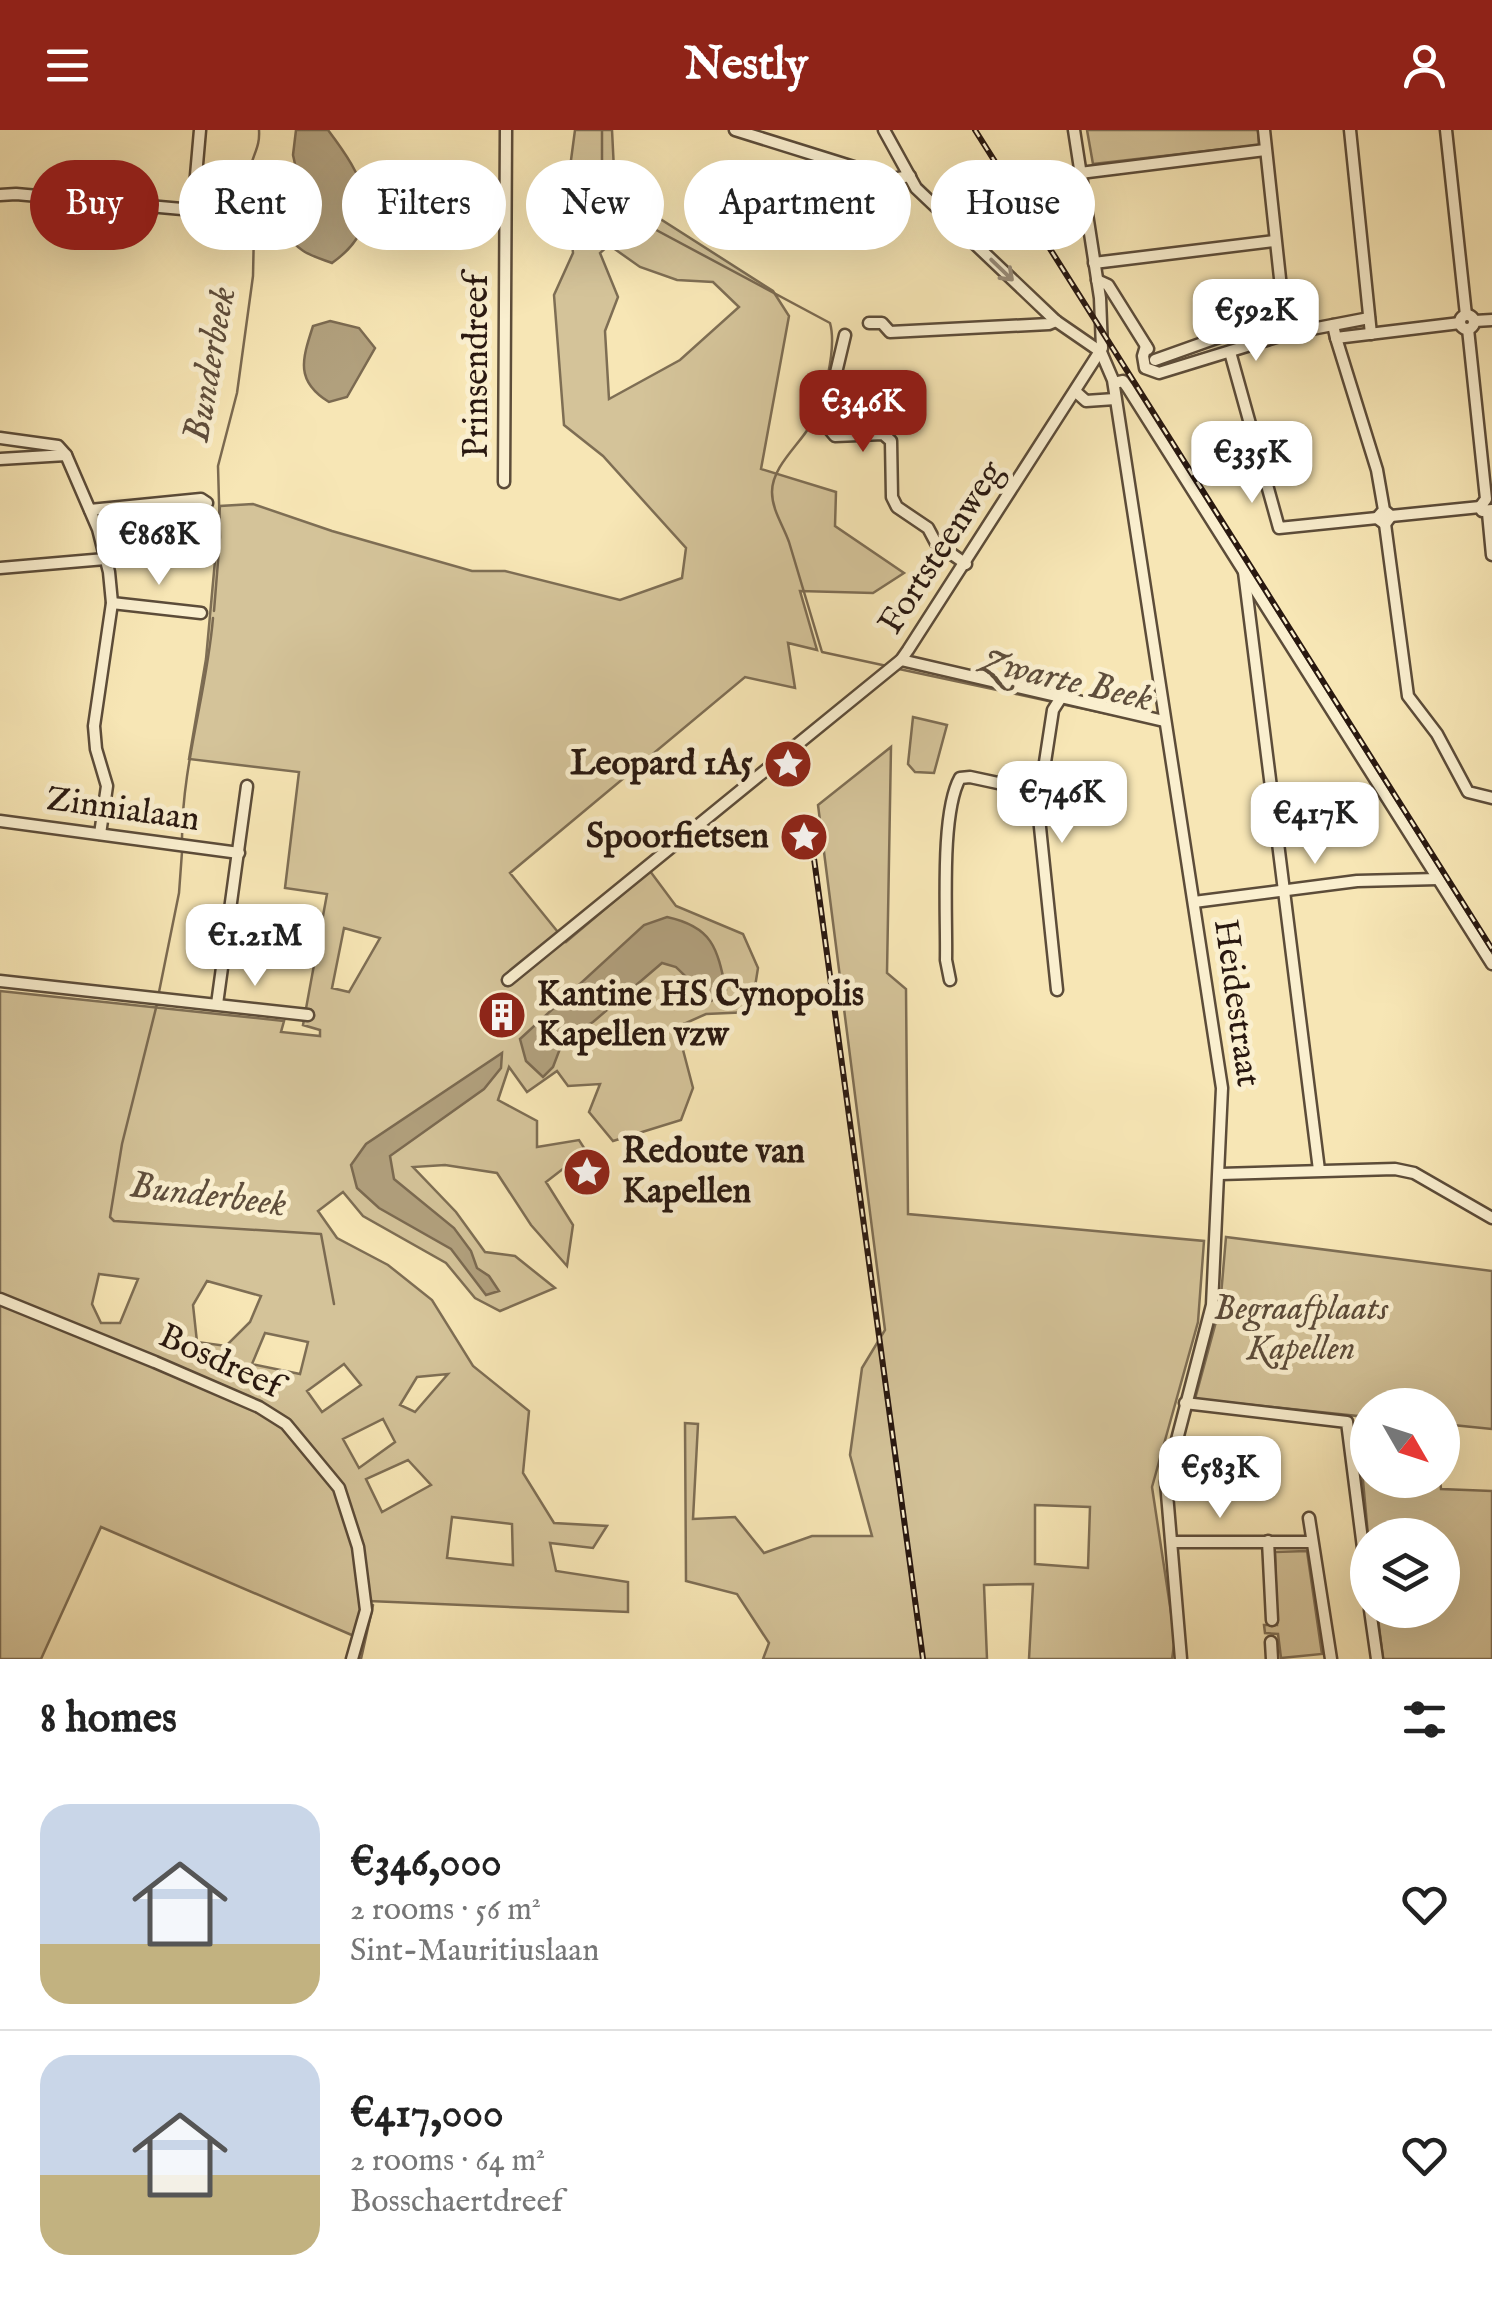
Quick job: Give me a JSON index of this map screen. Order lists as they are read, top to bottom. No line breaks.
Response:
{"streets":{"street":["Prinsendreef","Fortsteenweg","Zinnialaan","Heidestraat","Bosdreef"]},"crossings":[["Fortsteenweg","Heidestraat"]],"water":["Bunderbeek","Zwarte Beek"],"parks":["Begraafplaats Kapellen"],"places":{"place":["Leopard 1A5","Spoorfietsen","Redoute van Kapellen"],"building":["Kantine HS Cynopolis Kapellen vzw"]},"north":"bottom right","page":{"header":"Nestly","chip":["Buy","Rent","Filters","New","Apartment","House"],"price":["€592K","€346K","€335K","€868K","€746K","€417K","€1.21M","€583K"],"heading":"8 homes","list":[{"name":"€346,000","note":"2 rooms · 56 m² · Sint-Mauritiuslaan"},{"name":"€417,000","note":"2 rooms · 64 m² · Bosschaertdreef"}]}}
